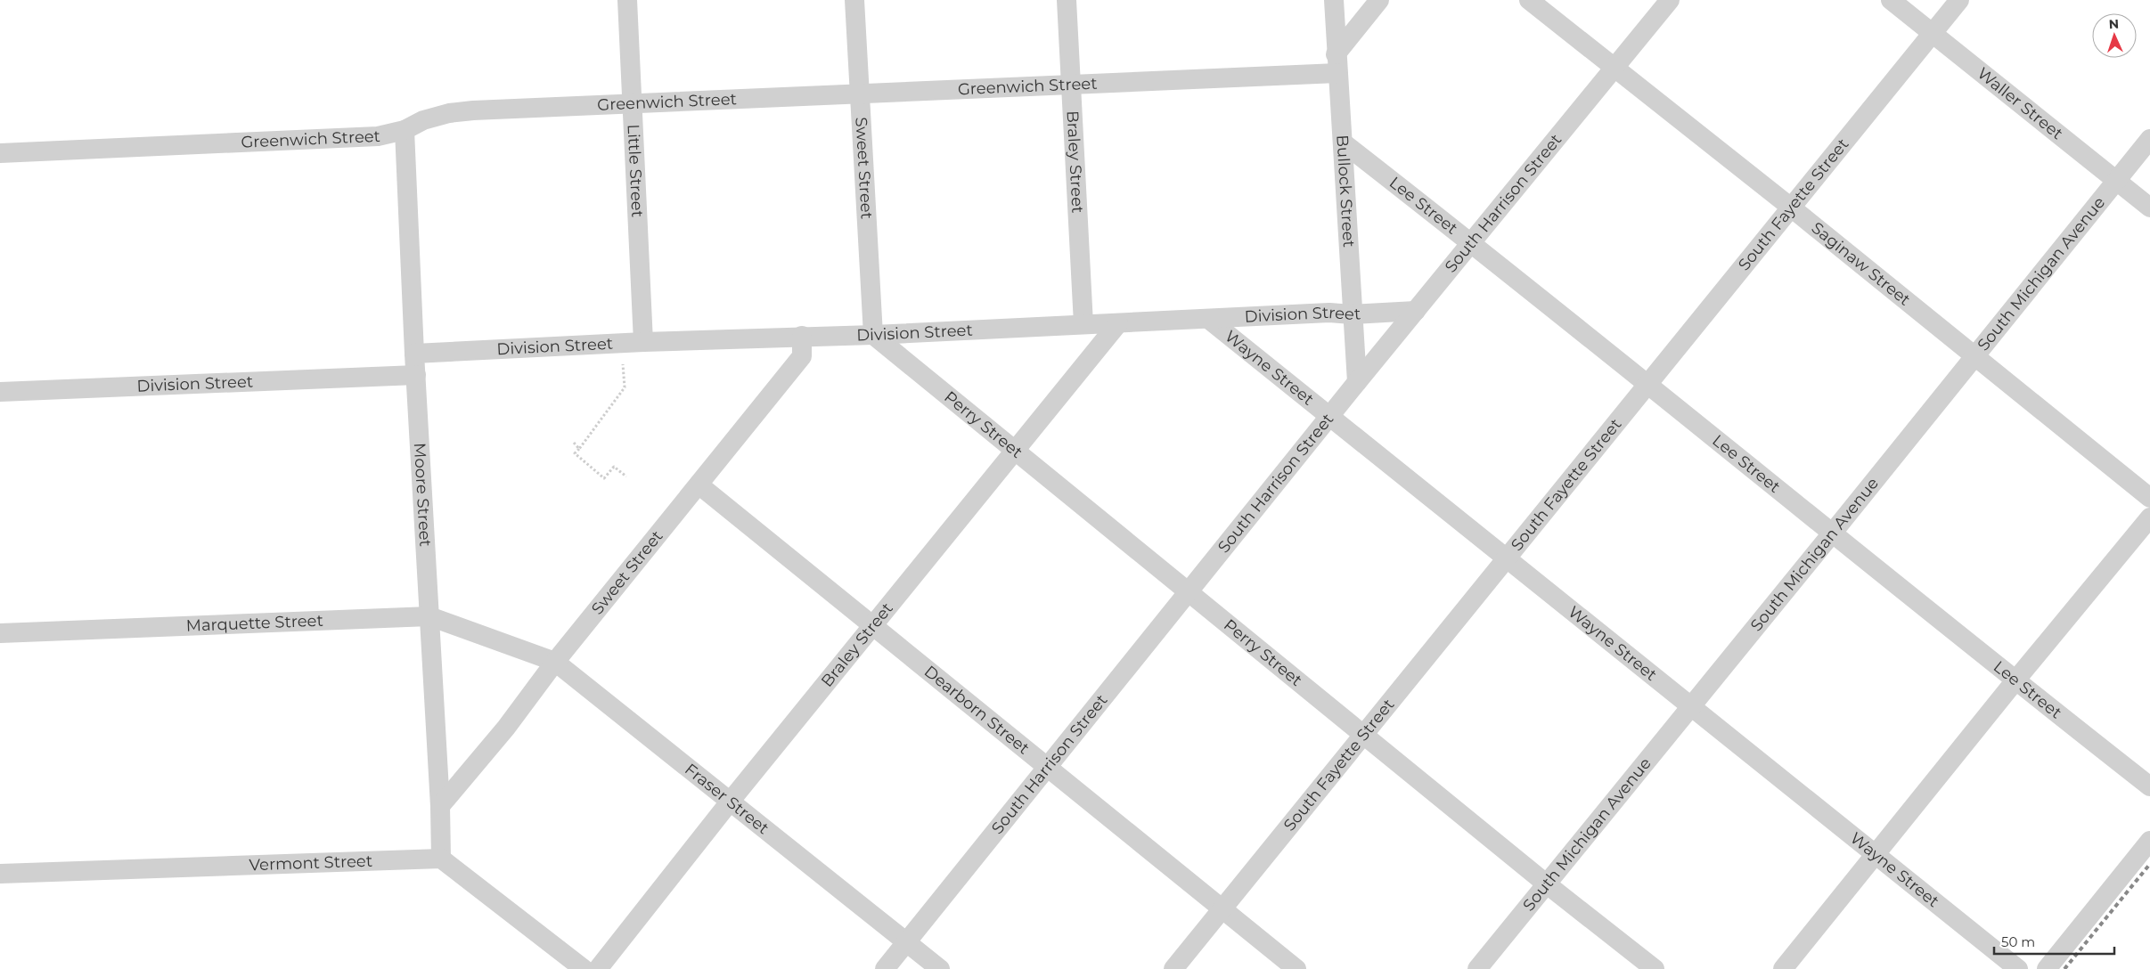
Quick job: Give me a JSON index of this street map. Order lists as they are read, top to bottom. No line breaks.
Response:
{"streets":{"street":["Greenwich Street","Waller Street","Braley Street","Sweet Street","Little Street","Bullock Street","South Harrison Street","South Fayette Street","Lee Street","Saginaw Street","South Michigan Avenue","Division Street","Wayne Street","Perry Street","Moore Street","Marquette Street","Dearborn Street","Fraser Street","Vermont Street"]},"crossings":[["Greenwich Street","Braley Street"],["Greenwich Street","Sweet Street"],["Greenwich Street","Little Street"],["Greenwich Street","Bullock Street"],["Greenwich Street","Moore Street"],["Waller Street","South Fayette Street"],["Waller Street","South Michigan Avenue"],["Braley Street","Division Street"],["Braley Street","Perry Street"],["Braley Street","Dearborn Street"],["Braley Street","Fraser Street"],["Sweet Street","Division Street"],["Sweet Street","Perry Street"],["Sweet Street","Moore Street"],["Sweet Street","Dearborn Street"],["Sweet Street","Fraser Street"],["Little Street","Division Street"],["Bullock Street","South Harrison Street"],["Bullock Street","Lee Street"],["Bullock Street","Division Street"],["South Harrison Street","Lee Street"],["South Harrison Street","Saginaw Street"],["South Harrison Street","Division Street"],["South Harrison Street","Wayne Street"],["South Harrison Street","Perry Street"],["South Harrison Street","Dearborn Street"],["South Harrison Street","Fraser Street"],["South Fayette Street","Lee Street"],["South Fayette Street","Saginaw Street"],["South Fayette Street","Wayne Street"],["South Fayette Street","Perry Street"],["South Fayette Street","Dearborn Street"],["Lee Street","South Michigan Avenue"],["Saginaw Street","South Michigan Avenue"],["South Michigan Avenue","Wayne Street"],["South Michigan Avenue","Perry Street"],["Division Street","Wayne Street"],["Division Street","Perry Street"],["Division Street","Moore Street"],["Moore Street","Marquette Street"],["Moore Street","Vermont Street"],["Marquette Street","Fraser Street"]],"scale_bar":"50 m","north":"top"}
